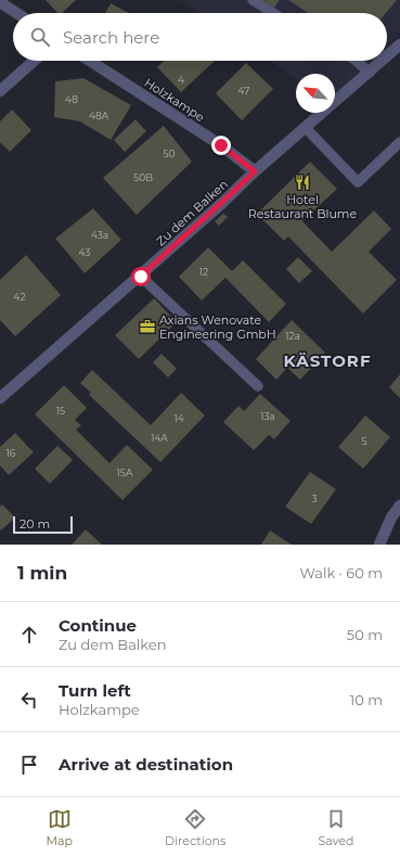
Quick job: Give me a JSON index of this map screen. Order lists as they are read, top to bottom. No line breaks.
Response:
{"streets":{"street":["Holzkampe","Zu dem Balken"]},"crossings":[["Holzkampe","Zu dem Balken"]],"districts":["KÄSTORF"],"places":{"restaurant":["Hotel Restaurant Blume"],"office":["Axians Wenovate Engineering GmbH"]},"house_numbers":["4","47","48","48A","50","50B","43a","43","12","42","12a","15","13a","14","14A","5","16","15A","3"],"scale_bar":"20 m","north":"top left","page":{"search":"Search here","scale":"20 m","heading":["1 min","Walk · 60 m"],"list":[["Continue","Zu dem Balken","50 m"],["Turn left","Holzkampe","10 m"],"Arrive at destination"],"nav":["Map","Directions","Saved"]}}
